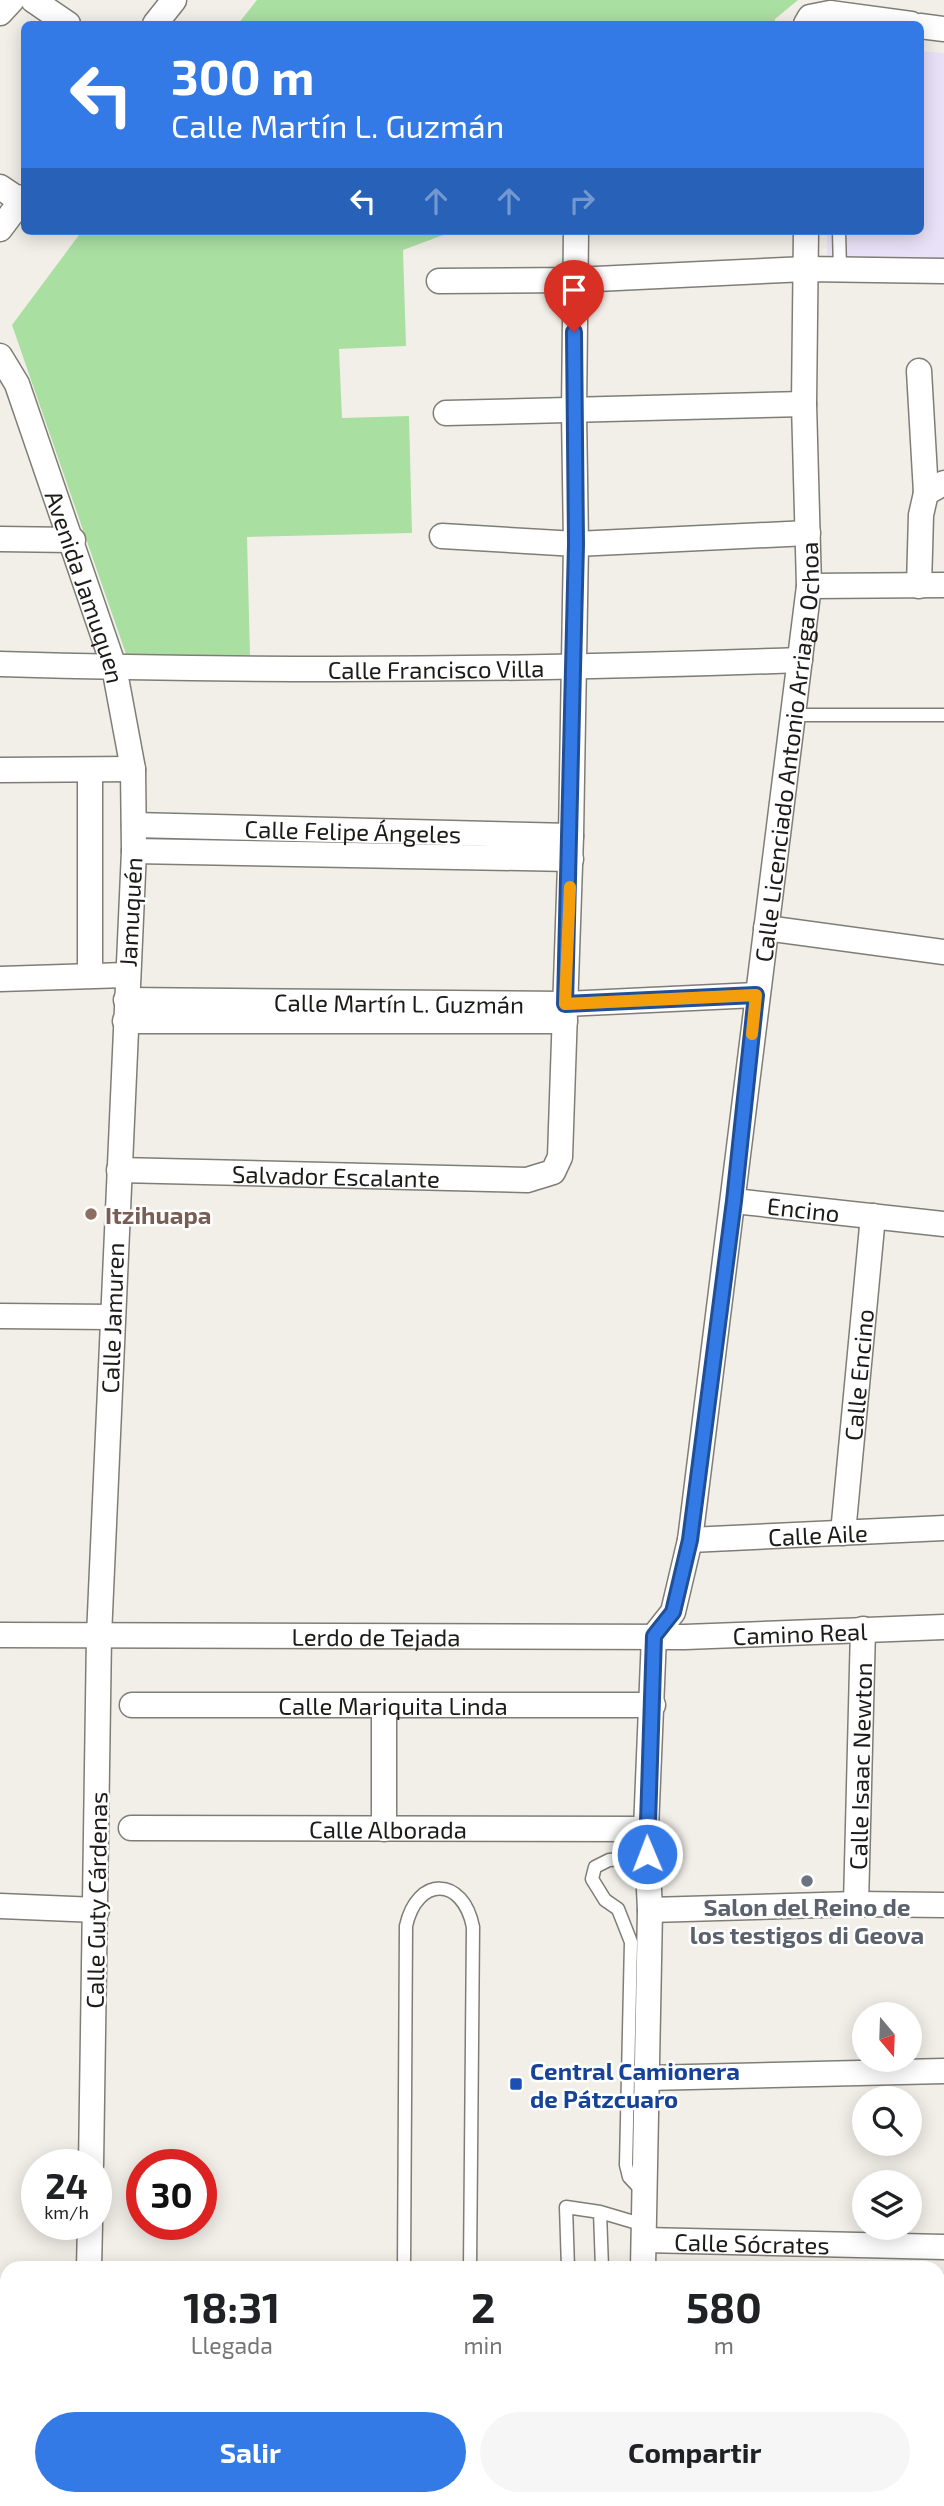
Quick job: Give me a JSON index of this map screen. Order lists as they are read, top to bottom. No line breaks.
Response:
{"streets":{"street":["Avenida Jamuquen","Calle Francisco Villa","Calle Licenciado Antonio Arriaga Ochoa","Calle Felipe Ángeles","Jamuquén","Calle Martín L. Guzmán","Salvador Escalante","Encino","Calle Jamuren","Calle Encino","Calle Aile","Camino Real","Lerdo de Tejada","Calle Mariquita Linda","Calle Isaac Newton","Calle Alborada","Calle Guty Cárdenas","Calle Sócrates"]},"crossings":[["Avenida Jamuquen","Calle Francisco Villa"],["Avenida Jamuquen","Calle Felipe Ángeles"],["Avenida Jamuquen","Jamuquén"],["Calle Francisco Villa","Calle Licenciado Antonio Arriaga Ochoa"],["Calle Licenciado Antonio Arriaga Ochoa","Calle Martín L. Guzmán"],["Calle Licenciado Antonio Arriaga Ochoa","Encino"],["Calle Licenciado Antonio Arriaga Ochoa","Calle Aile"],["Calle Licenciado Antonio Arriaga Ochoa","Camino Real"],["Calle Licenciado Antonio Arriaga Ochoa","Lerdo de Tejada"],["Calle Felipe Ángeles","Jamuquén"],["Jamuquén","Calle Martín L. Guzmán"],["Jamuquén","Calle Jamuren"],["Calle Martín L. Guzmán","Salvador Escalante"],["Calle Martín L. Guzmán","Calle Jamuren"],["Salvador Escalante","Calle Jamuren"],["Encino","Calle Encino"],["Calle Jamuren","Lerdo de Tejada"],["Calle Jamuren","Calle Guty Cárdenas"],["Calle Encino","Calle Aile"],["Camino Real","Lerdo de Tejada"],["Camino Real","Calle Isaac Newton"],["Lerdo de Tejada","Calle Guty Cárdenas"]],"places":{"other":["Itzihuapa","Salon del Reino de los testigos di Geova"],"transit":["Central Camionera de Pátzcuaro"]},"north":"bottom","page":{"turn":["300 m","Calle Martín L. Guzmán"],"speed":"24 km/h","limit":"30","eta":["18:31","Llegada","2","min","580","m"],"buttons":["Salir","Compartir"]}}
